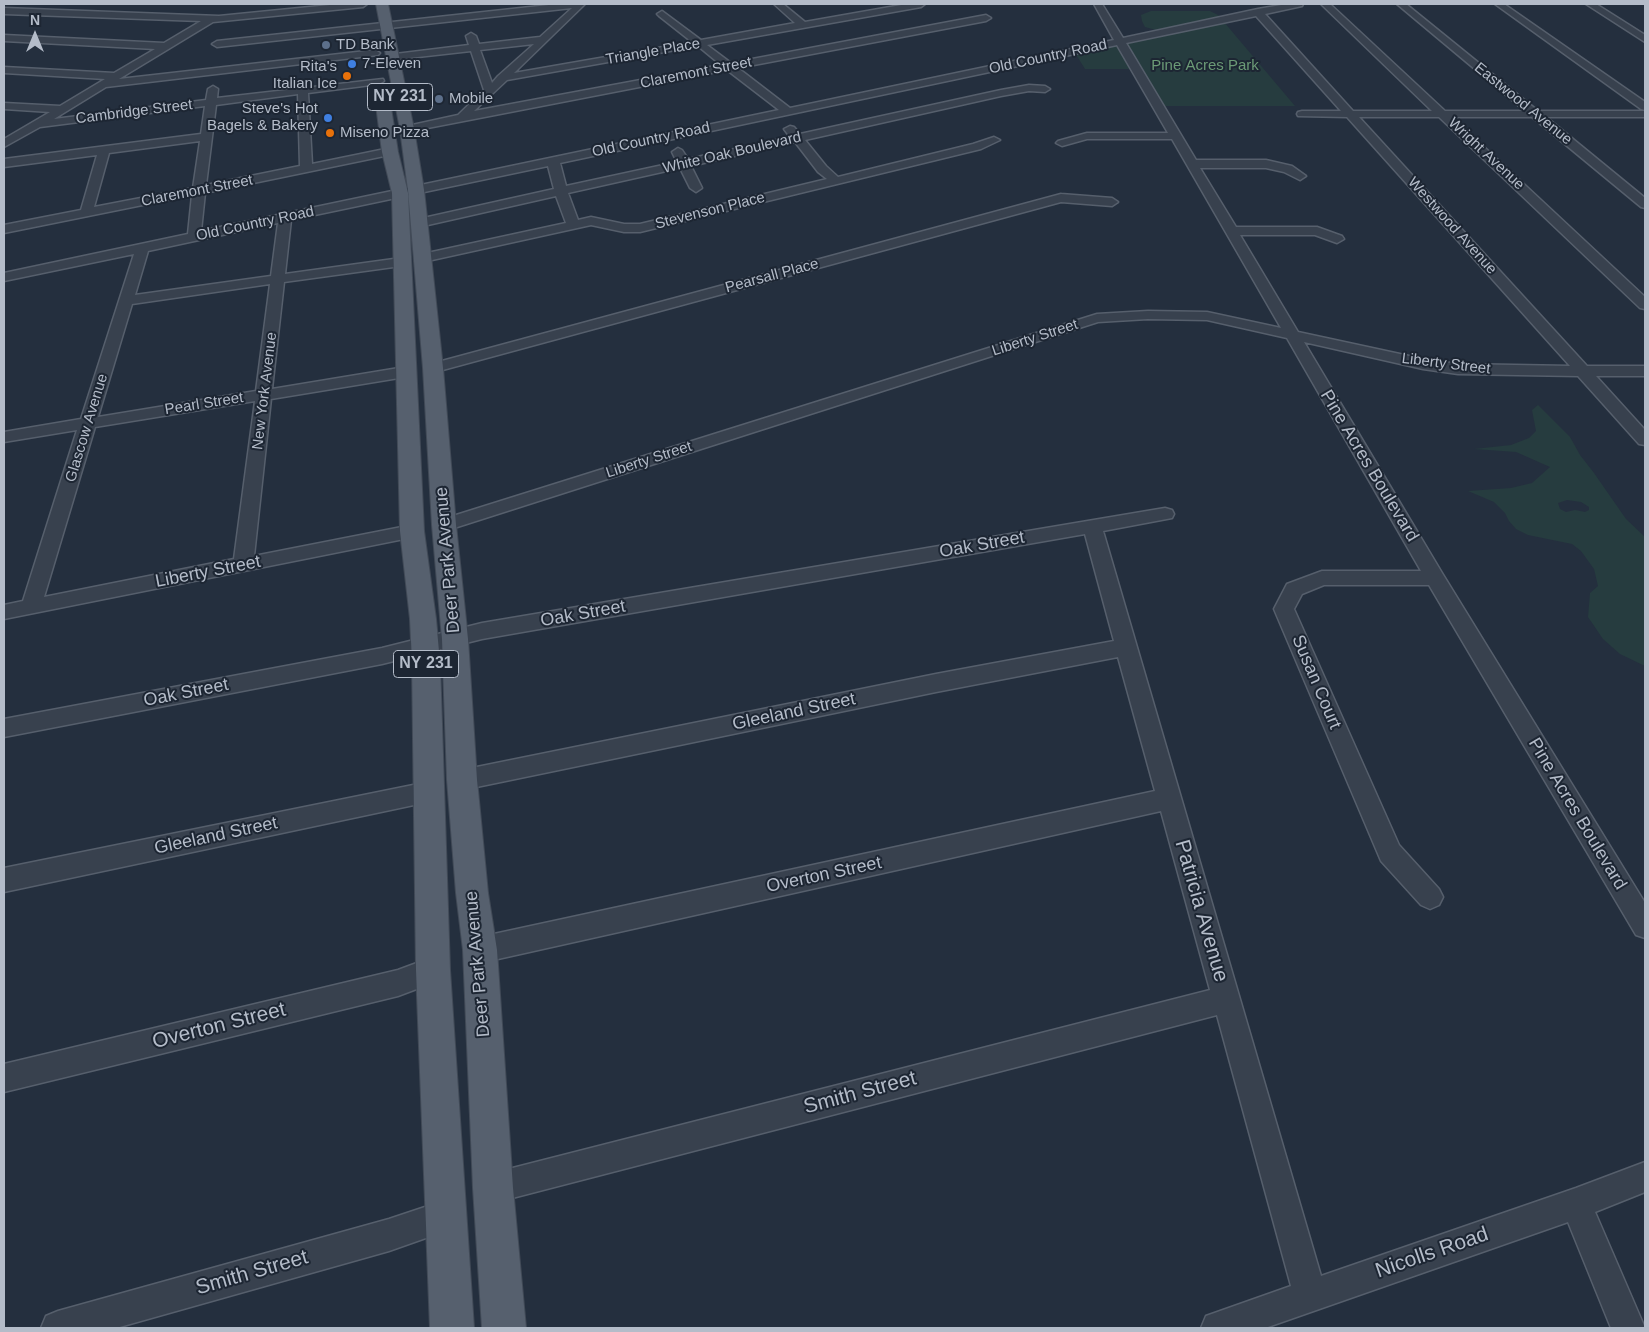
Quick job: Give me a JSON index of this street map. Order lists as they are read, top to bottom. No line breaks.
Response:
{"streets":{"main road":["NY 231","Deer Park Avenue"],"street":["Triangle Place","Old Country Road","Claremont Street","Eastwood Avenue","Cambridge Street","White Oak Boulevard","Wright Avenue","Stevenson Place","Westwood Avenue","Pearsall Place","Liberty Street","New York Avenue","Pearl Street","Glascow Avenue","Pine Acres Boulevard","Oak Street","Susan Court","Gleeland Street","Overton Street","Patricia Avenue","Smith Street","Nicolls Road"]},"crossings":[["Old Country Road","Westwood Avenue"],["Old Country Road","New York Avenue"],["Old Country Road","Glascow Avenue"],["Old Country Road","Pine Acres Boulevard"],["Old Country Road","Deer Park Avenue"],["Claremont Street","Deer Park Avenue"],["Cambridge Street","Deer Park Avenue"],["White Oak Boulevard","Deer Park Avenue"],["Stevenson Place","New York Avenue"],["Stevenson Place","Glascow Avenue"],["Stevenson Place","Deer Park Avenue"],["Westwood Avenue","Liberty Street"],["Pearsall Place","Pearl Street"],["Pearsall Place","Deer Park Avenue"],["Liberty Street","New York Avenue"],["Liberty Street","Glascow Avenue"],["Liberty Street","Pine Acres Boulevard"],["Liberty Street","Deer Park Avenue"],["New York Avenue","Pearl Street"],["Pearl Street","Glascow Avenue"],["Pearl Street","Deer Park Avenue"],["Pine Acres Boulevard","Susan Court"],["Oak Street","Deer Park Avenue"],["Oak Street","Patricia Avenue"],["Deer Park Avenue","Gleeland Street"],["Deer Park Avenue","Overton Street"],["Deer Park Avenue","Smith Street"],["Gleeland Street","Patricia Avenue"],["Overton Street","Patricia Avenue"],["Patricia Avenue","Smith Street"],["Patricia Avenue","Nicolls Road"]],"parks":["Pine Acres Park"],"places":["TD Bank","7-Eleven","Rita's Italian Ice","Mobile","Steve's Hot Bagels & Bakery","Miseno Pizza"],"north":"top"}
